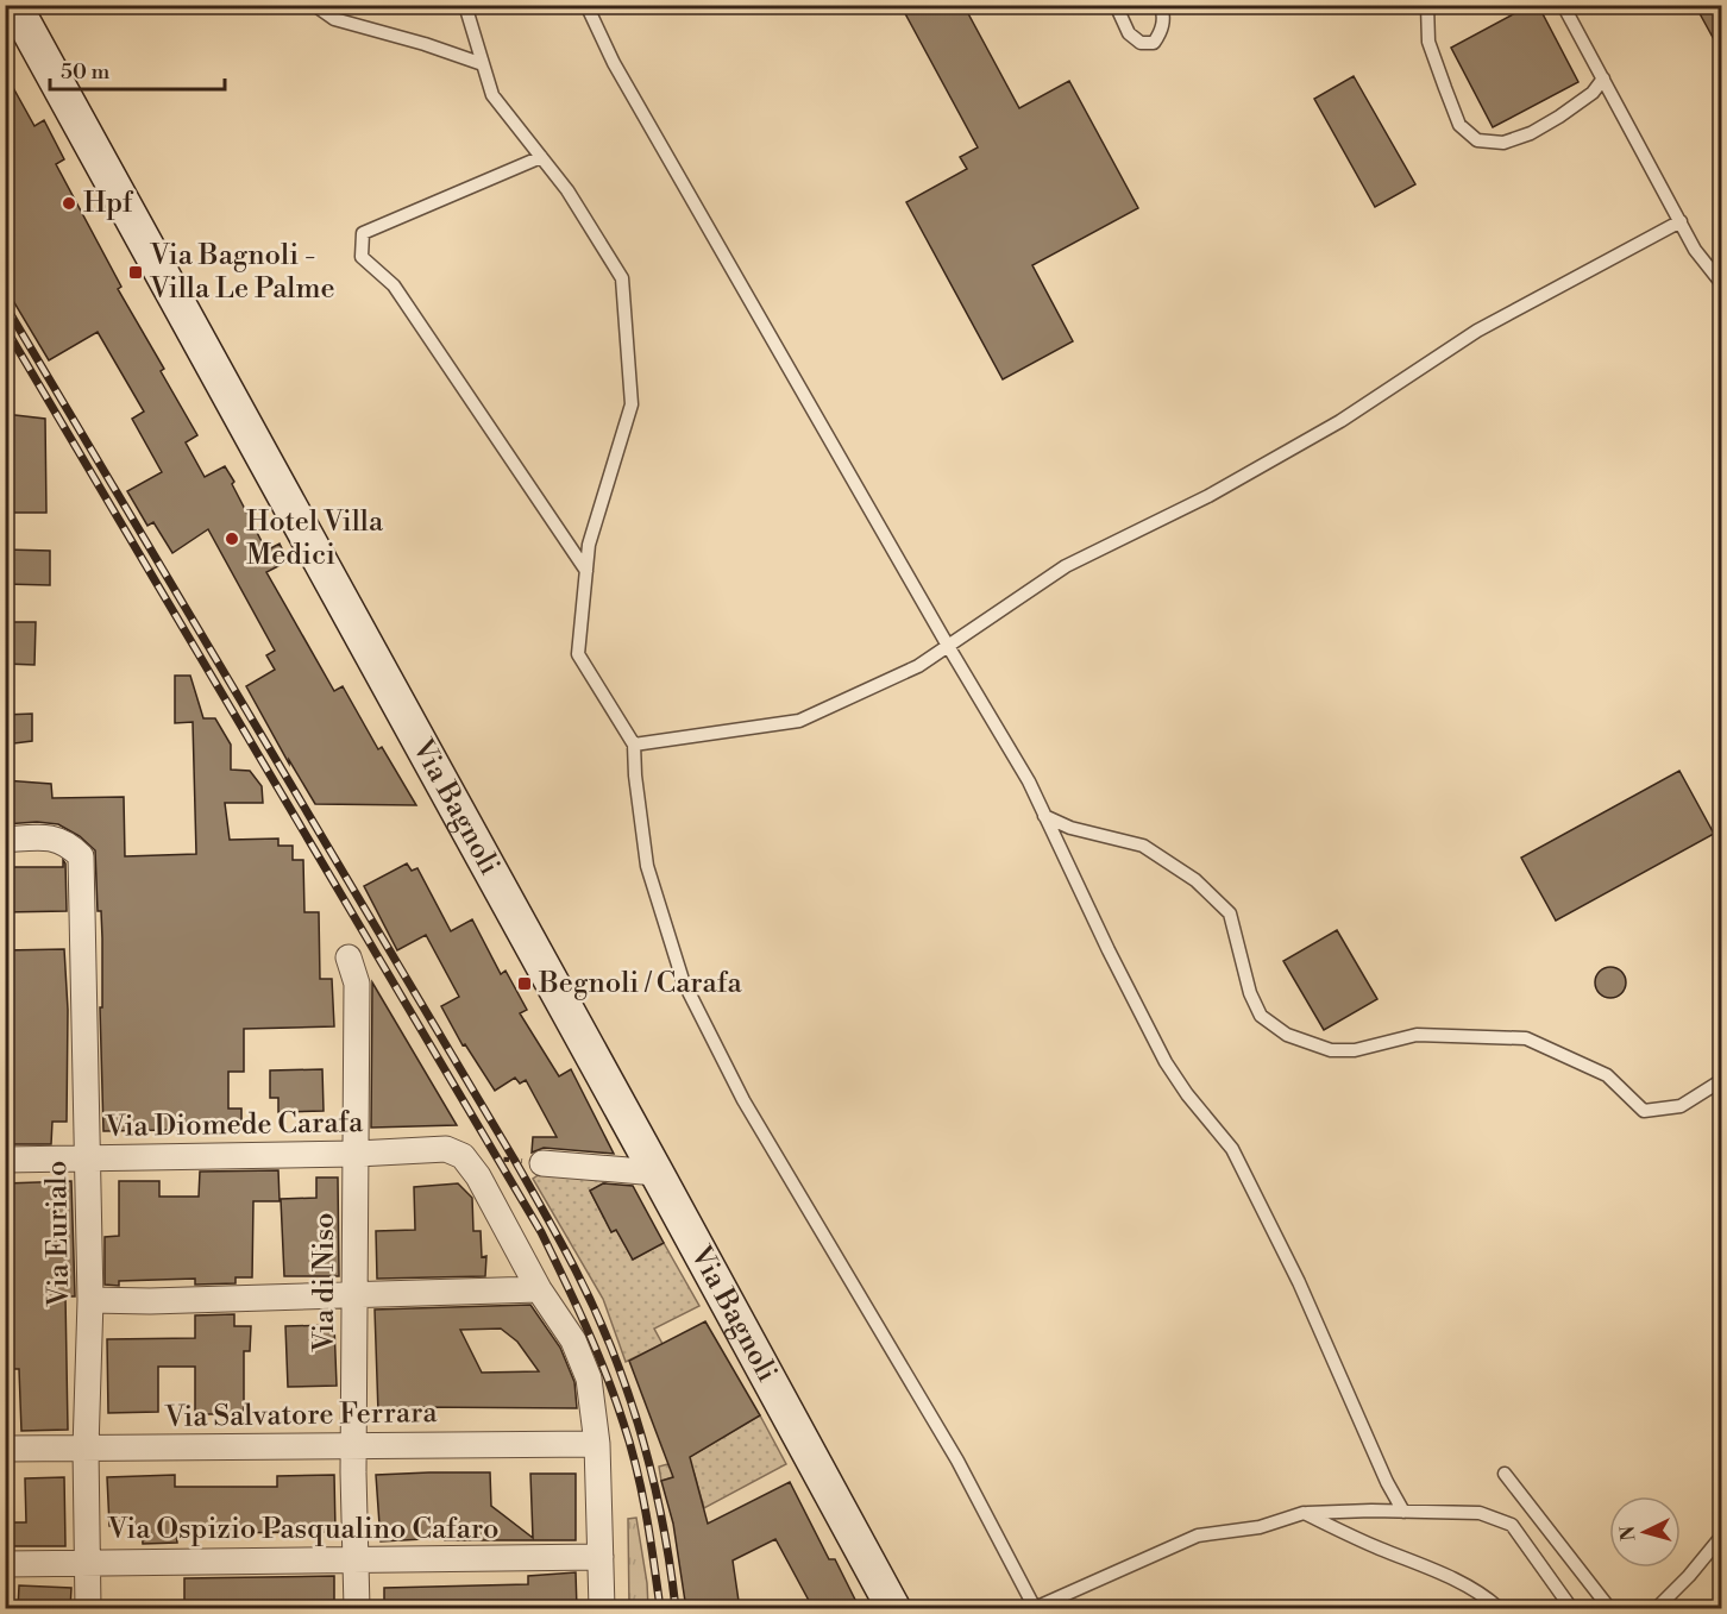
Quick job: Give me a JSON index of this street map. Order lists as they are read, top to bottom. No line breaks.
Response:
{"streets":{"street":["Via Bagnoli","Via Diomede Carafa","Via Eurialo","Via di Niso","Via Salvatore Ferrara","Via Ospizio Pasqualino Cafaro"]},"crossings":[["Via Diomede Carafa","Via Eurialo"],["Via Diomede Carafa","Via di Niso"],["Via Eurialo","Via Salvatore Ferrara"],["Via Eurialo","Via Ospizio Pasqualino Cafaro"],["Via di Niso","Via Salvatore Ferrara"],["Via di Niso","Via Ospizio Pasqualino Cafaro"]],"places":{"other":["Hpf","Hotel Villa Medici"],"transit":["Via Bagnoli - Villa Le Palme","Begnoli / Carafa"]},"scale_bar":"50 m","north":"left"}
